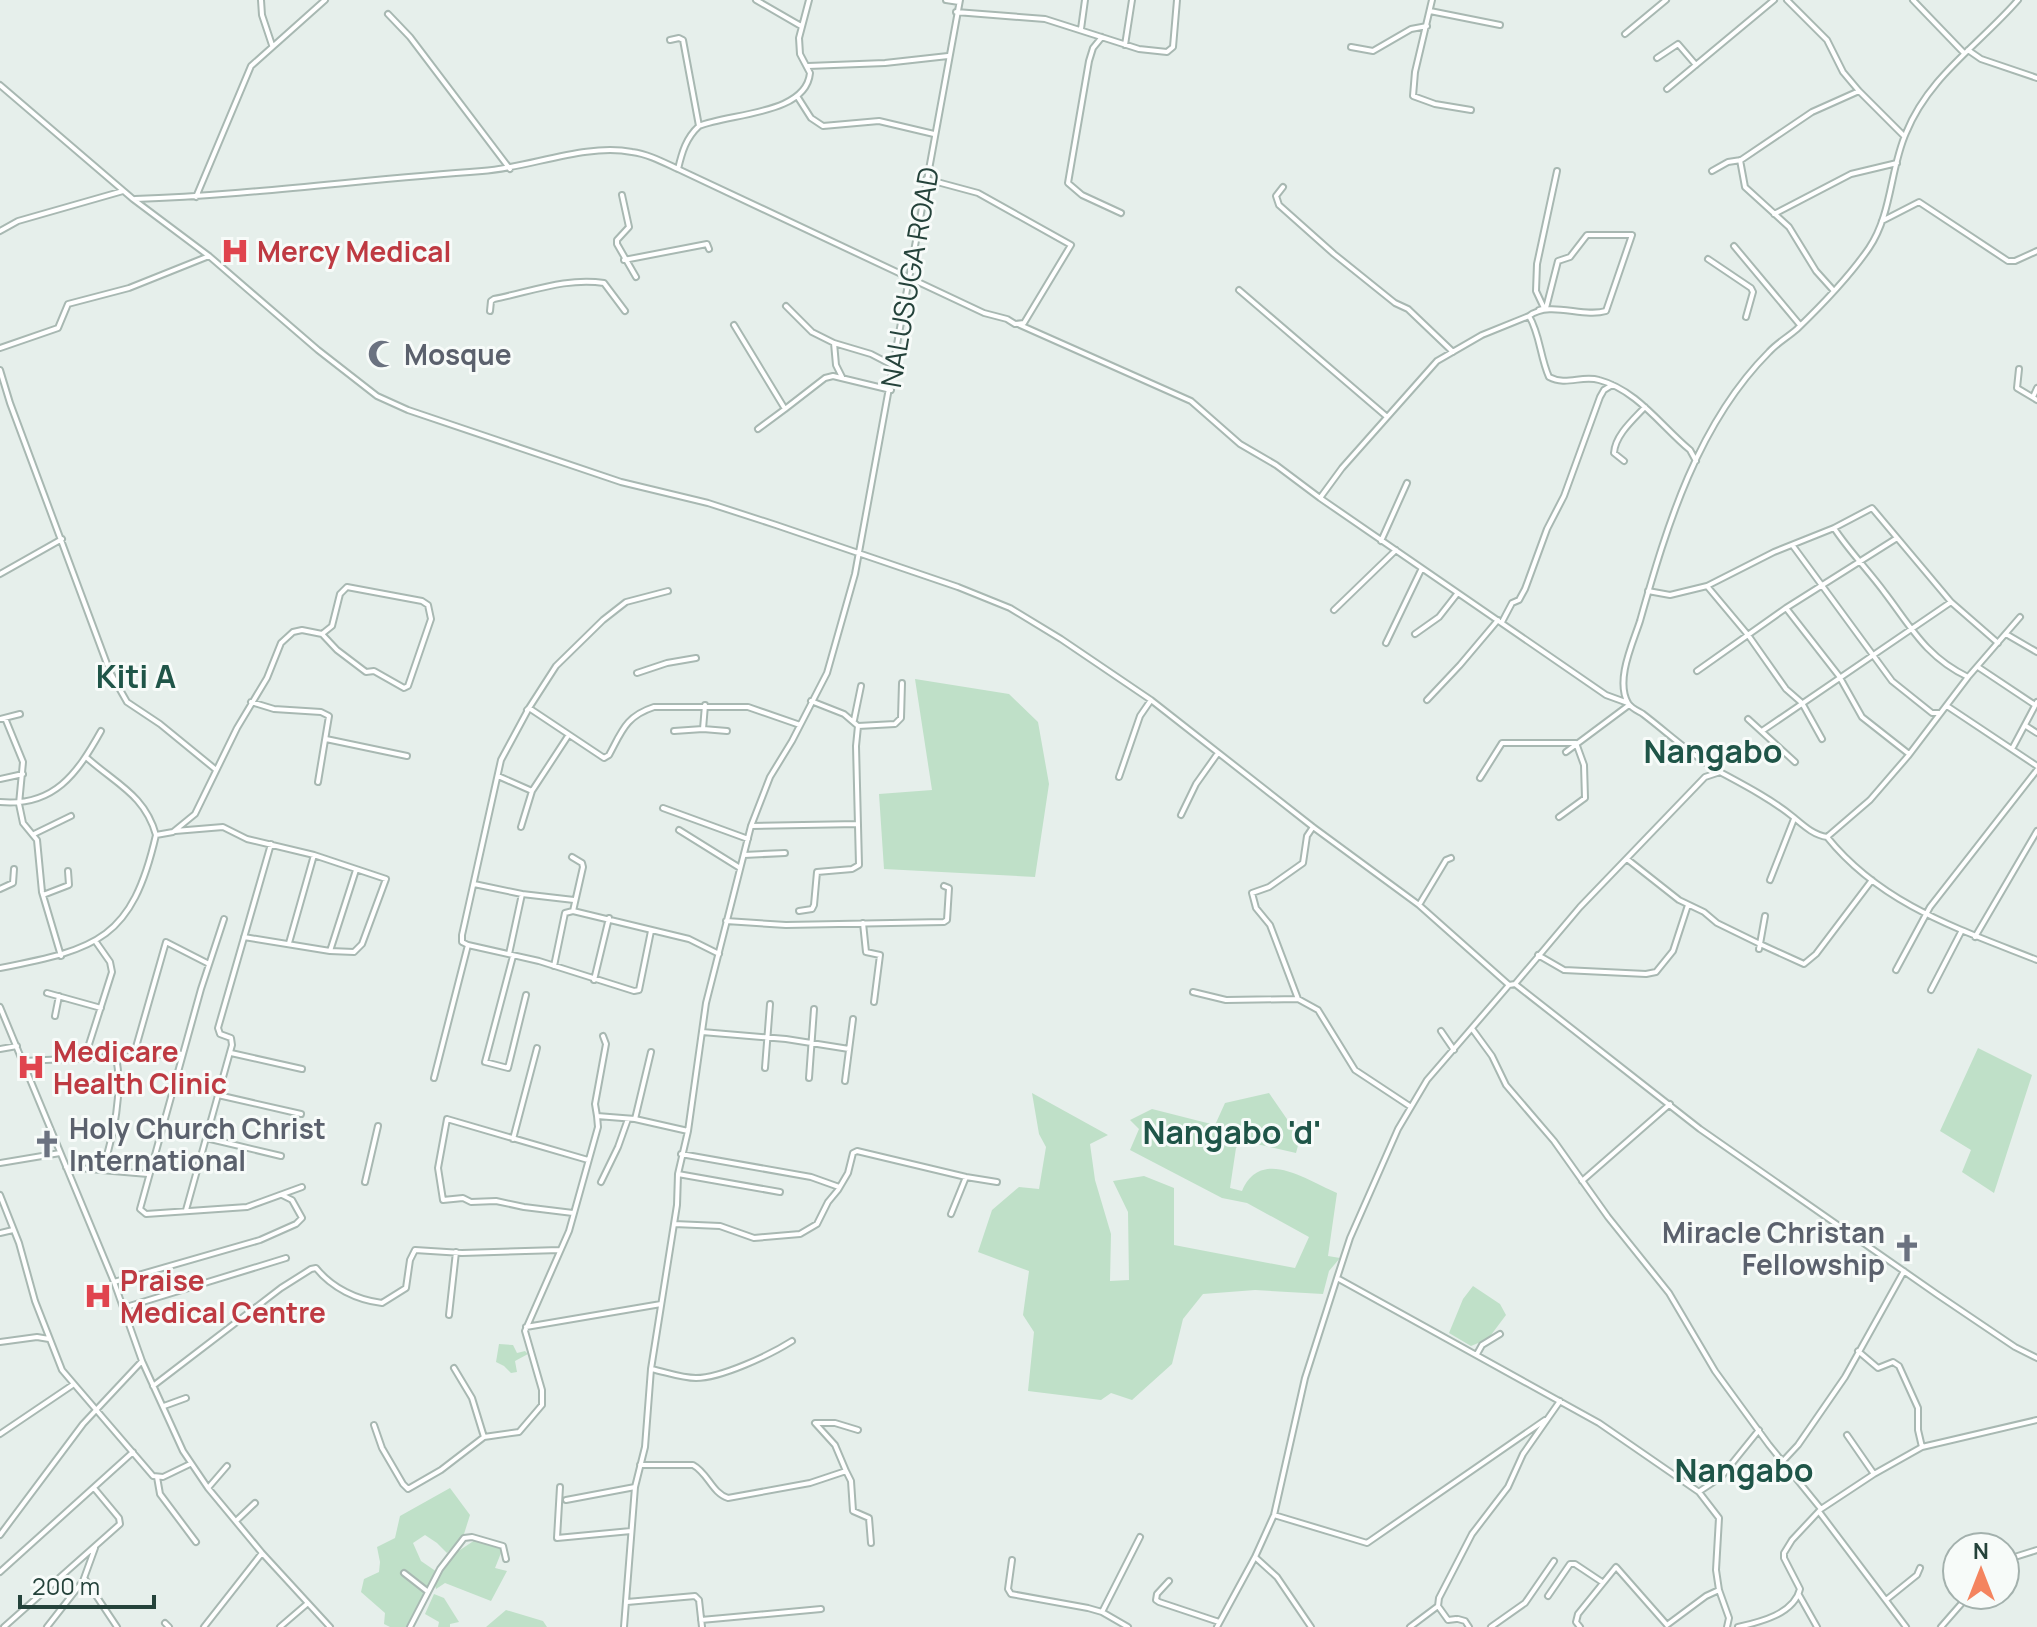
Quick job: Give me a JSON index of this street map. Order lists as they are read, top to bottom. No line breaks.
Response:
{"streets":{"street":["NALUSUGA ROAD"]},"districts":["Kiti A","Nangabo","Nangabo 'd'","Nangabo"],"places":{"hospital":["Mercy Medical","Medicare Health Clinic","Praise Medical Centre"],"mosque":["Mosque"],"church":["Holy Church Christ International","Miracle Christan Fellowship"]},"scale_bar":"200 m","north":"top"}
